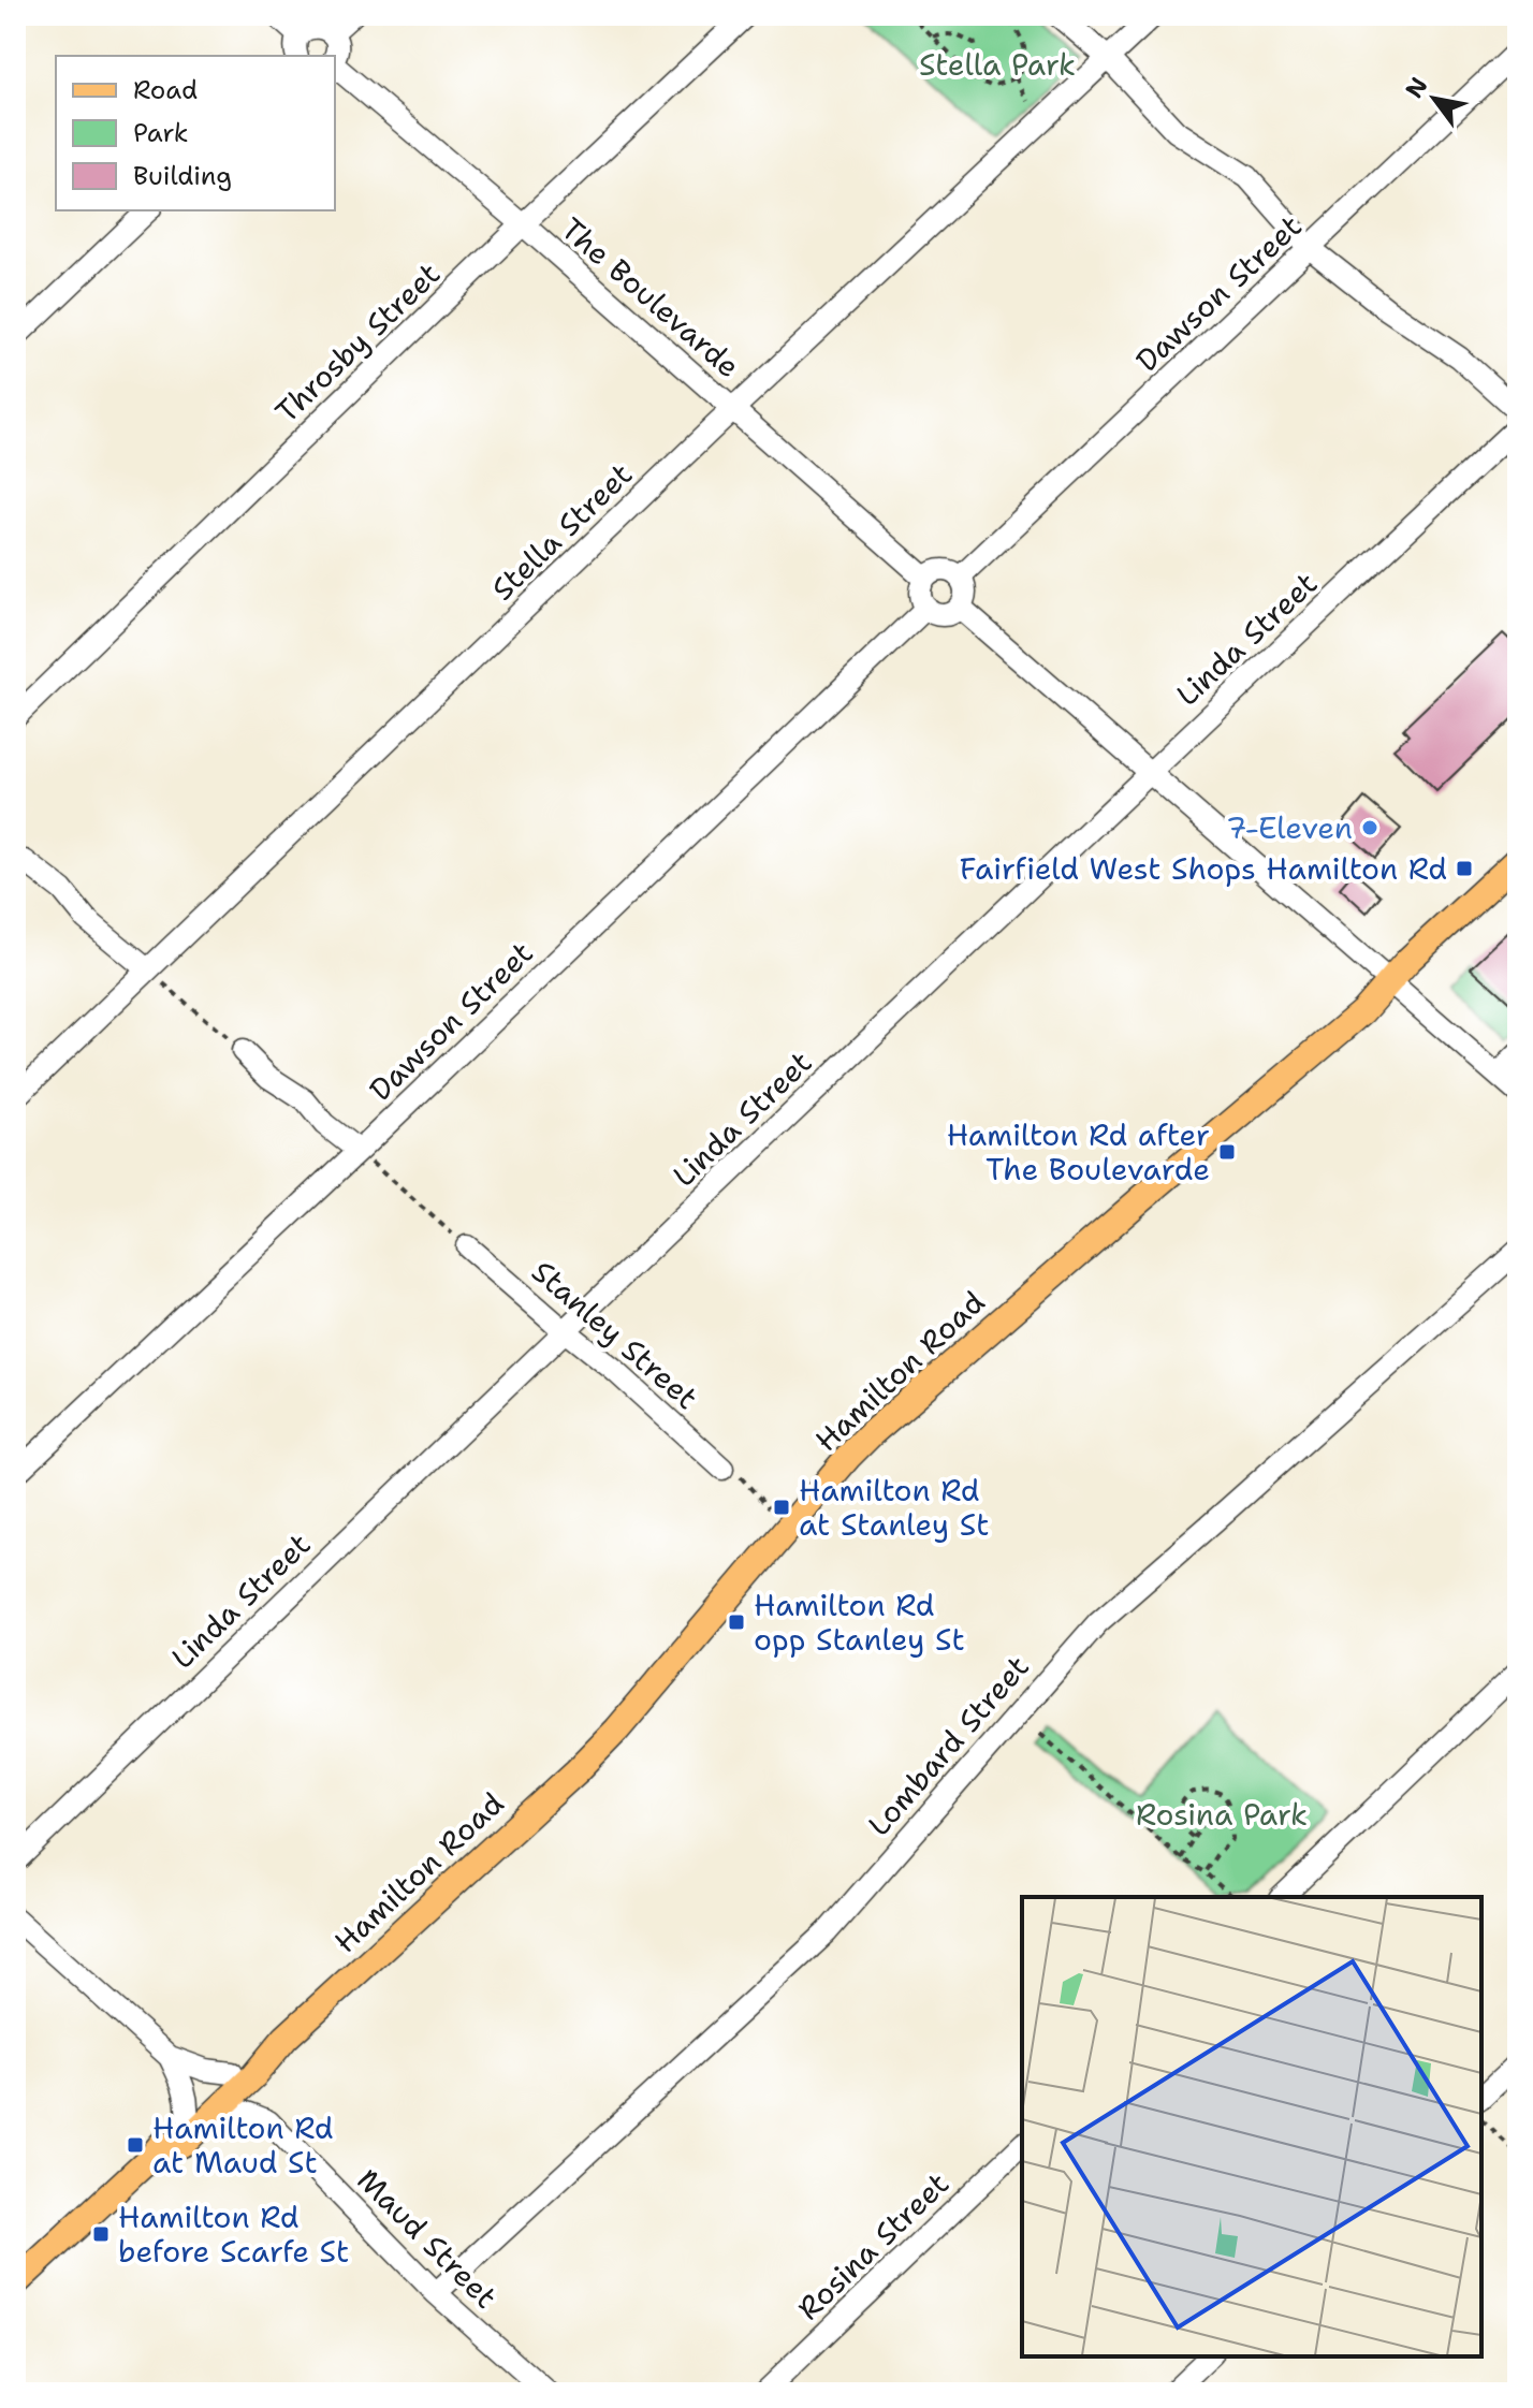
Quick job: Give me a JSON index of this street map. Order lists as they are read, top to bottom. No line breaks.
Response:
{"streets":{"main road":["Hamilton Road"],"street":["Dawson Street","The Boulevarde","Throsby Street","Stella Street","Linda Street","Stanley Street","Lombard Street","Maud Street","Rosina Street"]},"crossings":[["Dawson Street","The Boulevarde"],["The Boulevarde","Throsby Street"],["The Boulevarde","Stella Street"],["Linda Street","Stanley Street"],["Hamilton Road","Maud Street"],["Lombard Street","Maud Street"]],"parks":["Stella Park","Rosina Park"],"places":{"other":["7-Eleven"],"transit":["Fairfield West Shops Hamilton Rd","Hamilton Rd after The Boulevarde","Hamilton Rd at Stanley St","Hamilton Rd opp Stanley St","Hamilton Rd at Maud St","Hamilton Rd before Scarfe St"]},"legend":["Road","Park","Building"],"north":"top left"}
